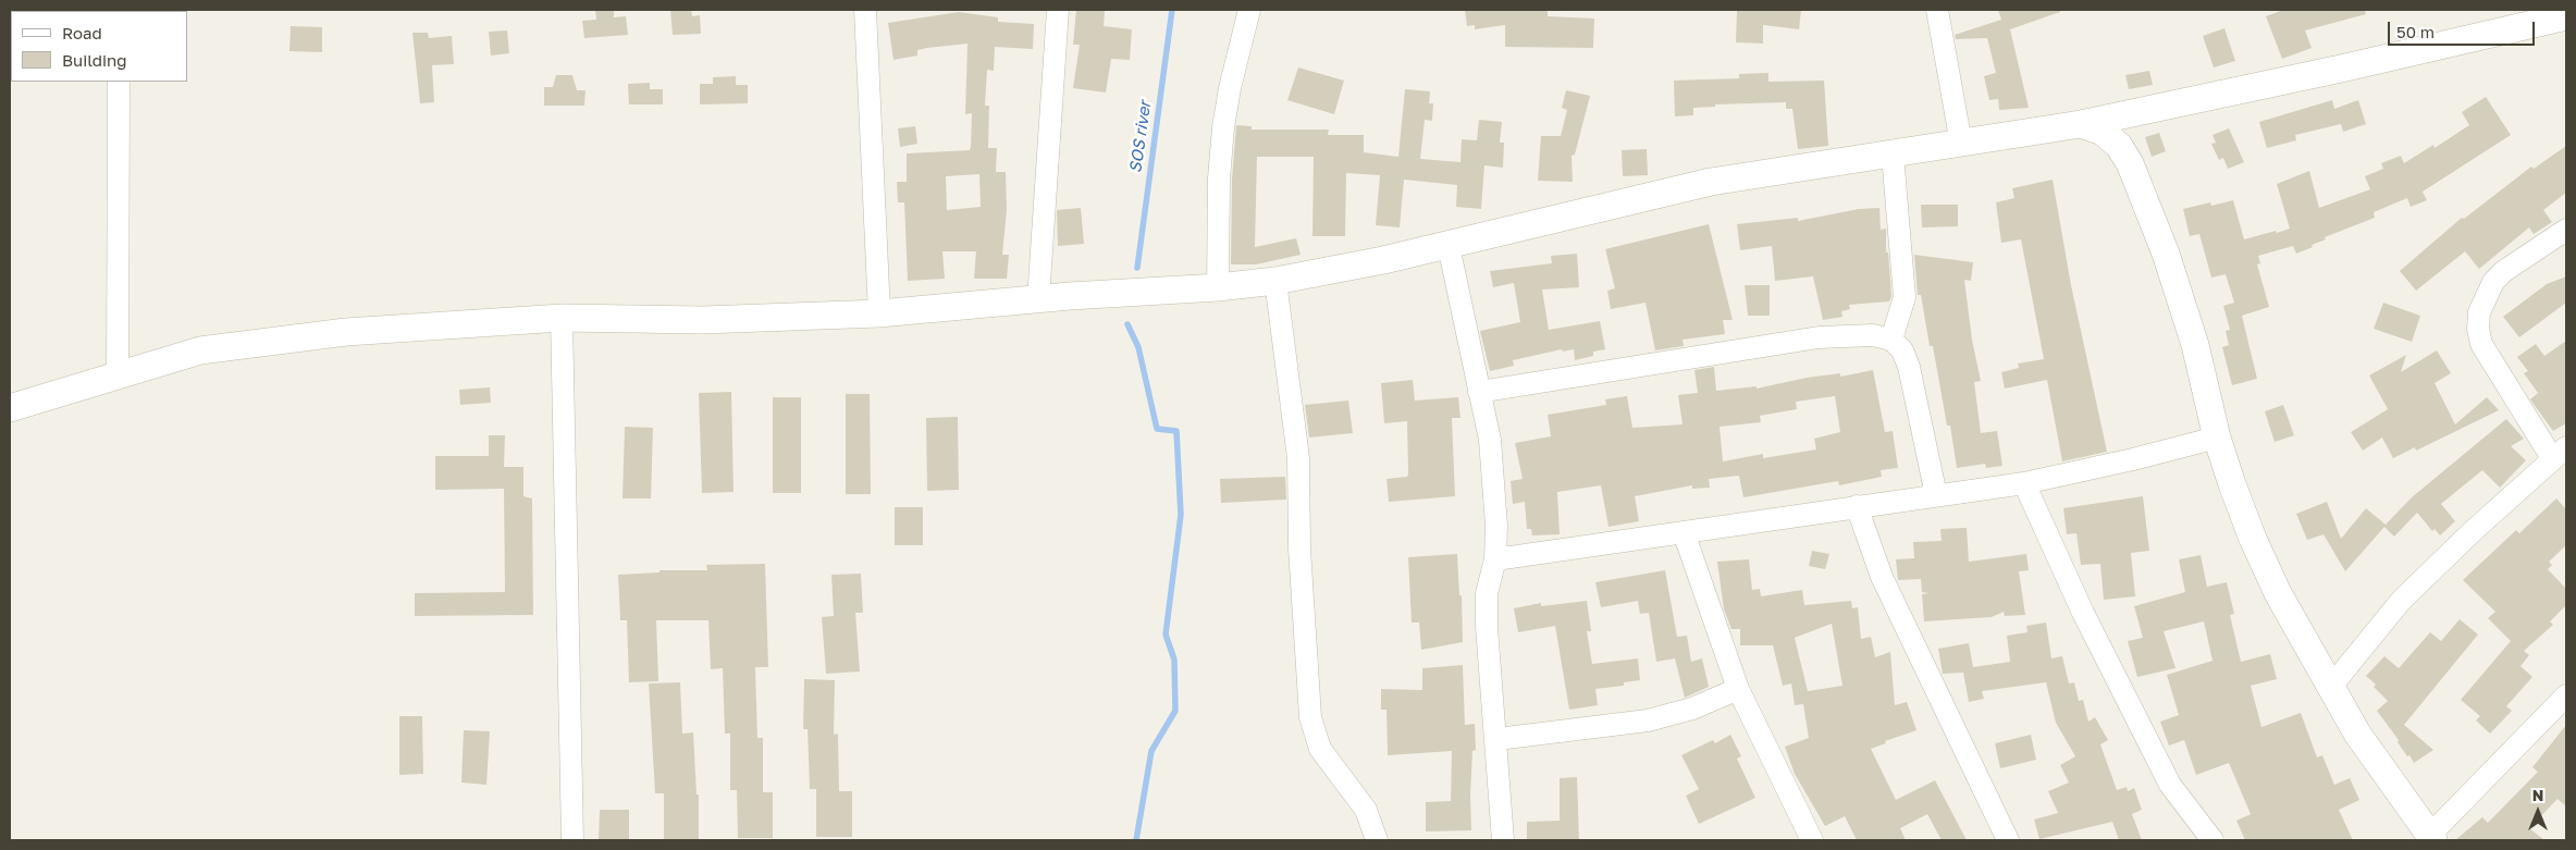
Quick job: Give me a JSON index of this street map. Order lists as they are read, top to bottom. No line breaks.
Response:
{"water":["SOS river"],"legend":["Road","Building"],"scale_bar":"50 m","north":"top"}
